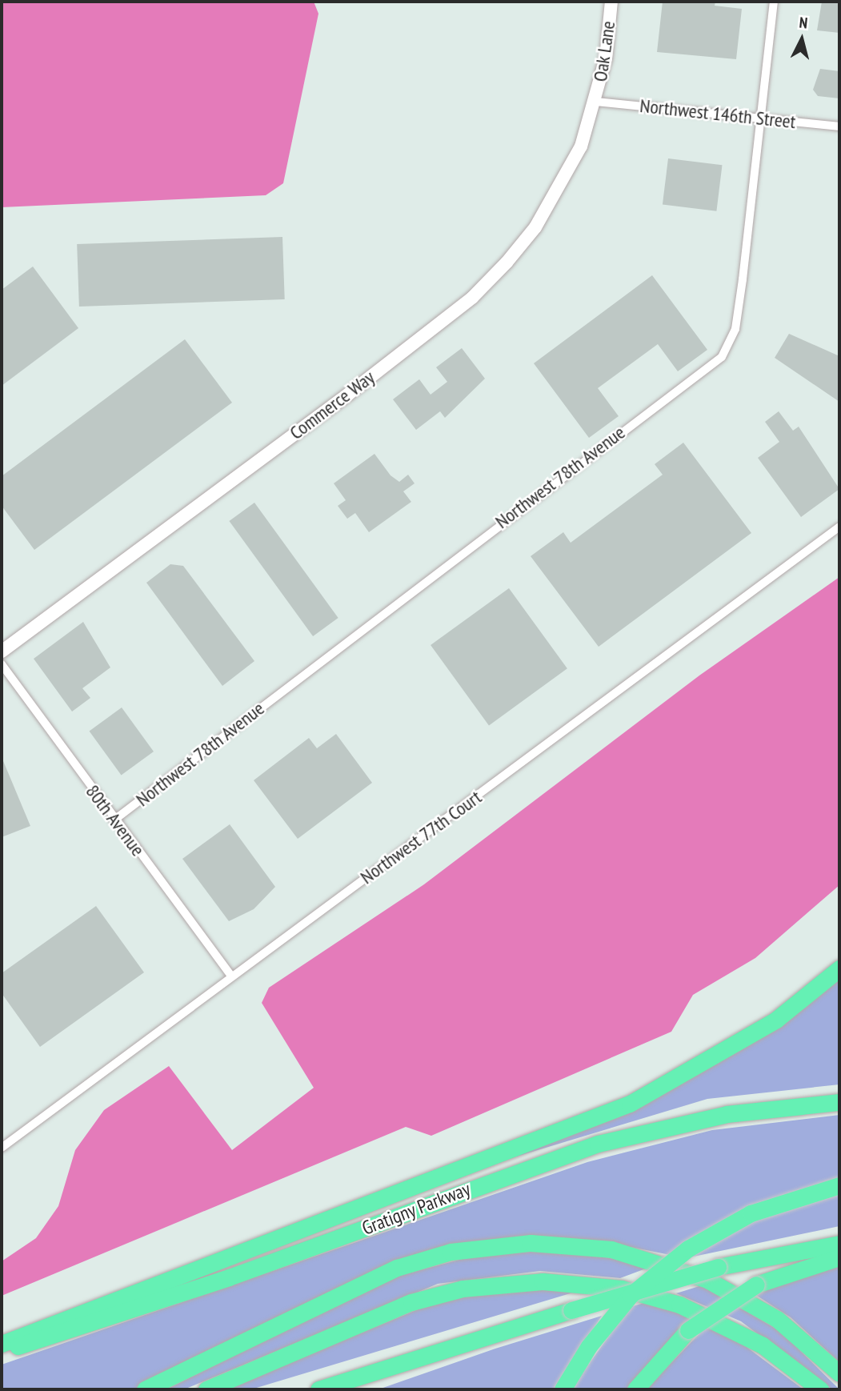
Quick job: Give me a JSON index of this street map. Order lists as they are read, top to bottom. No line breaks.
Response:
{"streets":{"highway":["Gratigny Parkway"],"street":["Oak Lane","Northwest 146th Street","Commerce Way","Northwest 78th Avenue","80th Avenue","Northwest 77th Court"]},"crossings":[["Oak Lane","Northwest 146th Street"],["Oak Lane","Commerce Way"],["Northwest 146th Street","Commerce Way"],["Northwest 146th Street","Northwest 78th Avenue"],["Northwest 78th Avenue","80th Avenue"],["80th Avenue","Northwest 77th Court"]],"north":"top"}
